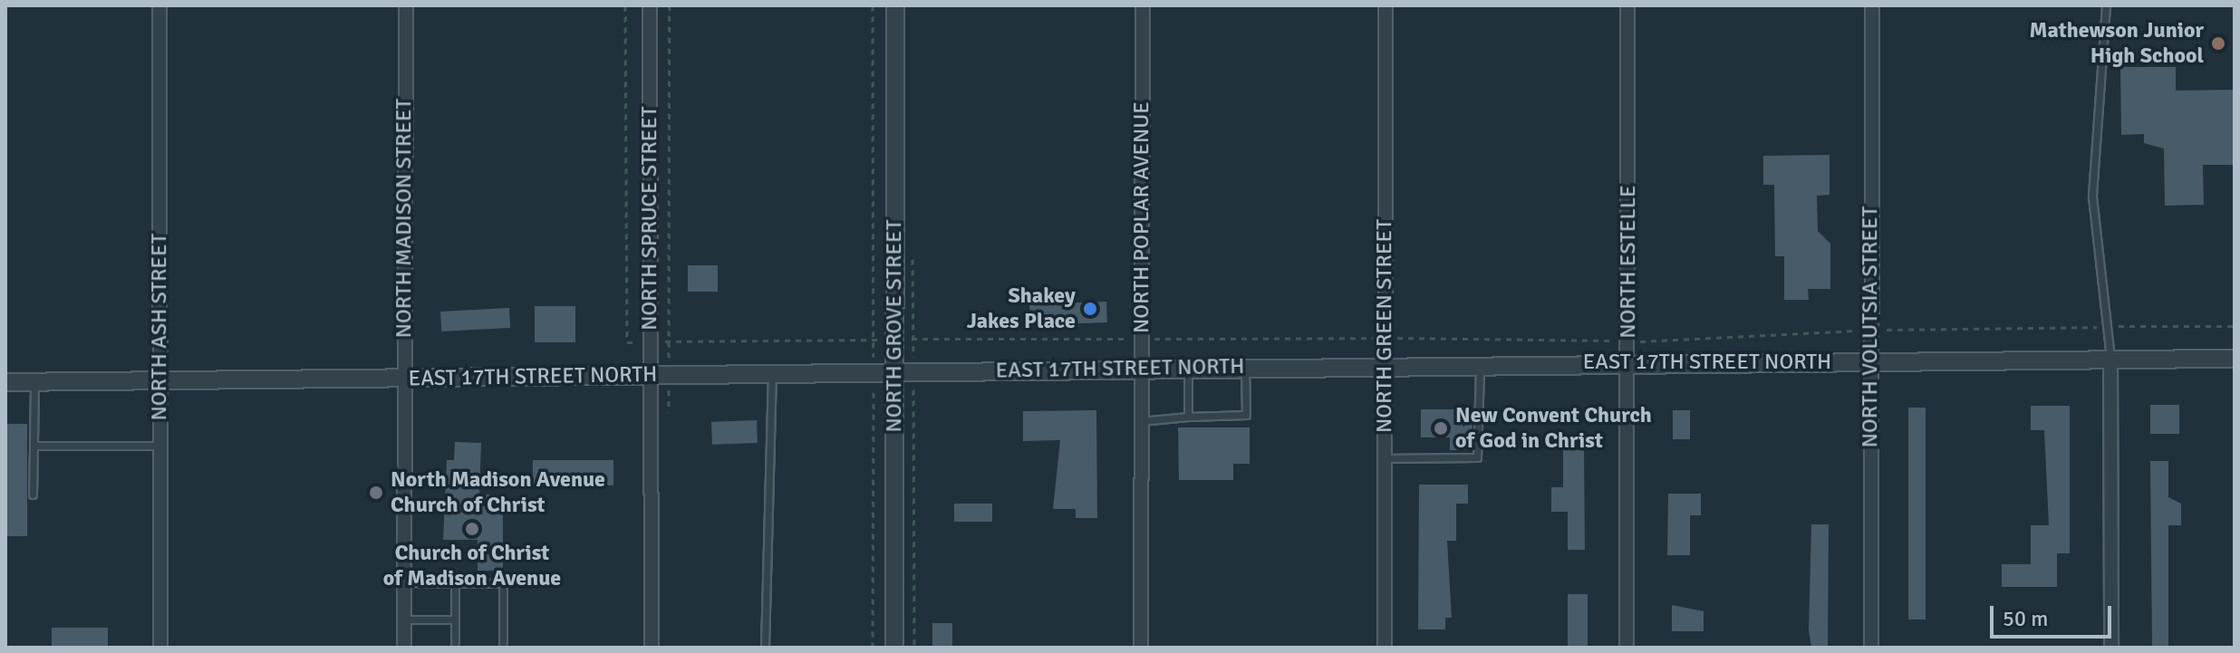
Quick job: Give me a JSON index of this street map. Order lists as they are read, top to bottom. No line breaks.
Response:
{"streets":{"street":["NORTH POPLAR AVENUE","NORTH MADISON STREET","NORTH SPRUCE STREET","NORTH ESTELLE","NORTH GROVE STREET","NORTH GREEN STREET","NORTH ASH STREET","NORTH VOLUTSIA STREET","EAST 17TH STREET NORTH"]},"crossings":[["NORTH POPLAR AVENUE","EAST 17TH STREET NORTH"],["NORTH MADISON STREET","EAST 17TH STREET NORTH"],["NORTH SPRUCE STREET","EAST 17TH STREET NORTH"],["NORTH ESTELLE","EAST 17TH STREET NORTH"],["NORTH GROVE STREET","EAST 17TH STREET NORTH"],["NORTH GREEN STREET","EAST 17TH STREET NORTH"],["NORTH ASH STREET","EAST 17TH STREET NORTH"],["NORTH VOLUTSIA STREET","EAST 17TH STREET NORTH"]],"places":["Mathewson Junior High School","Shakey Jakes Place","New Convent Church of God in Christ","North Madison Avenue Church of Christ","Church of Christ of Madison Avenue"],"scale_bar":"50 m"}
